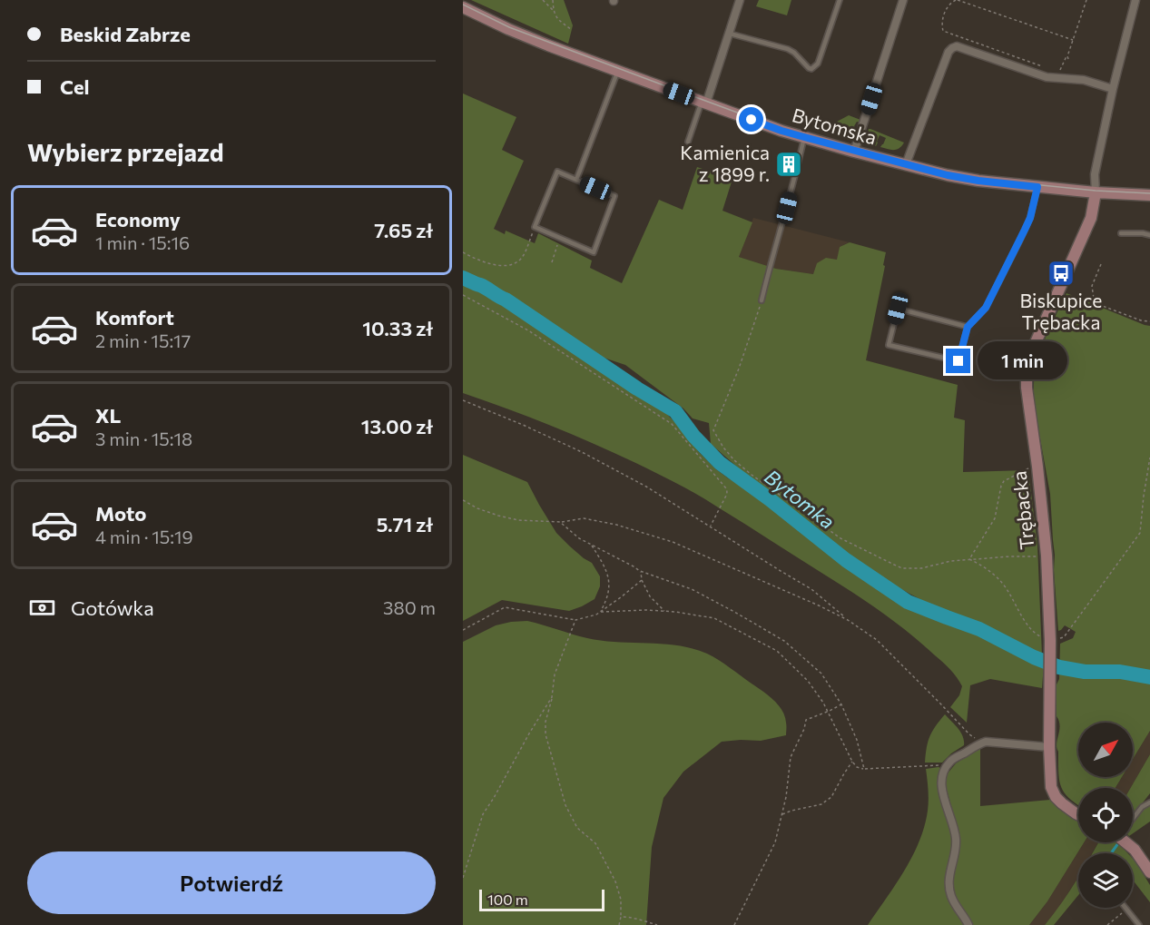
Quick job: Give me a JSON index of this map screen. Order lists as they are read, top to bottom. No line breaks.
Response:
{"streets":{"street":["Bytomska","Trębacka"]},"crossings":[["Bytomska","Trębacka"]],"water":["Bytomka"],"places":{"building":["Kamienica z 1899 r."],"bus stop":["Biskupice Trębacka"]},"scale_bar":"100 m","north":"top right","page":{"banner":["Beskid Zabrze","Cel"],"heading":"Wybierz przejazd","list":[{"name":"Economy","note":"1 min · 15:16","value":"7.65 zł"},{"name":"Komfort","note":"2 min · 15:17","value":"10.33 zł"},{"name":"XL","note":"3 min · 15:18","value":"13.00 zł"},{"name":"Moto","note":"4 min · 15:19","value":"5.71 zł"}],"bubble":"1 min","pay":["Gotówka","380 m"],"buttons":"Potwierdź","scale":"100 m"}}
